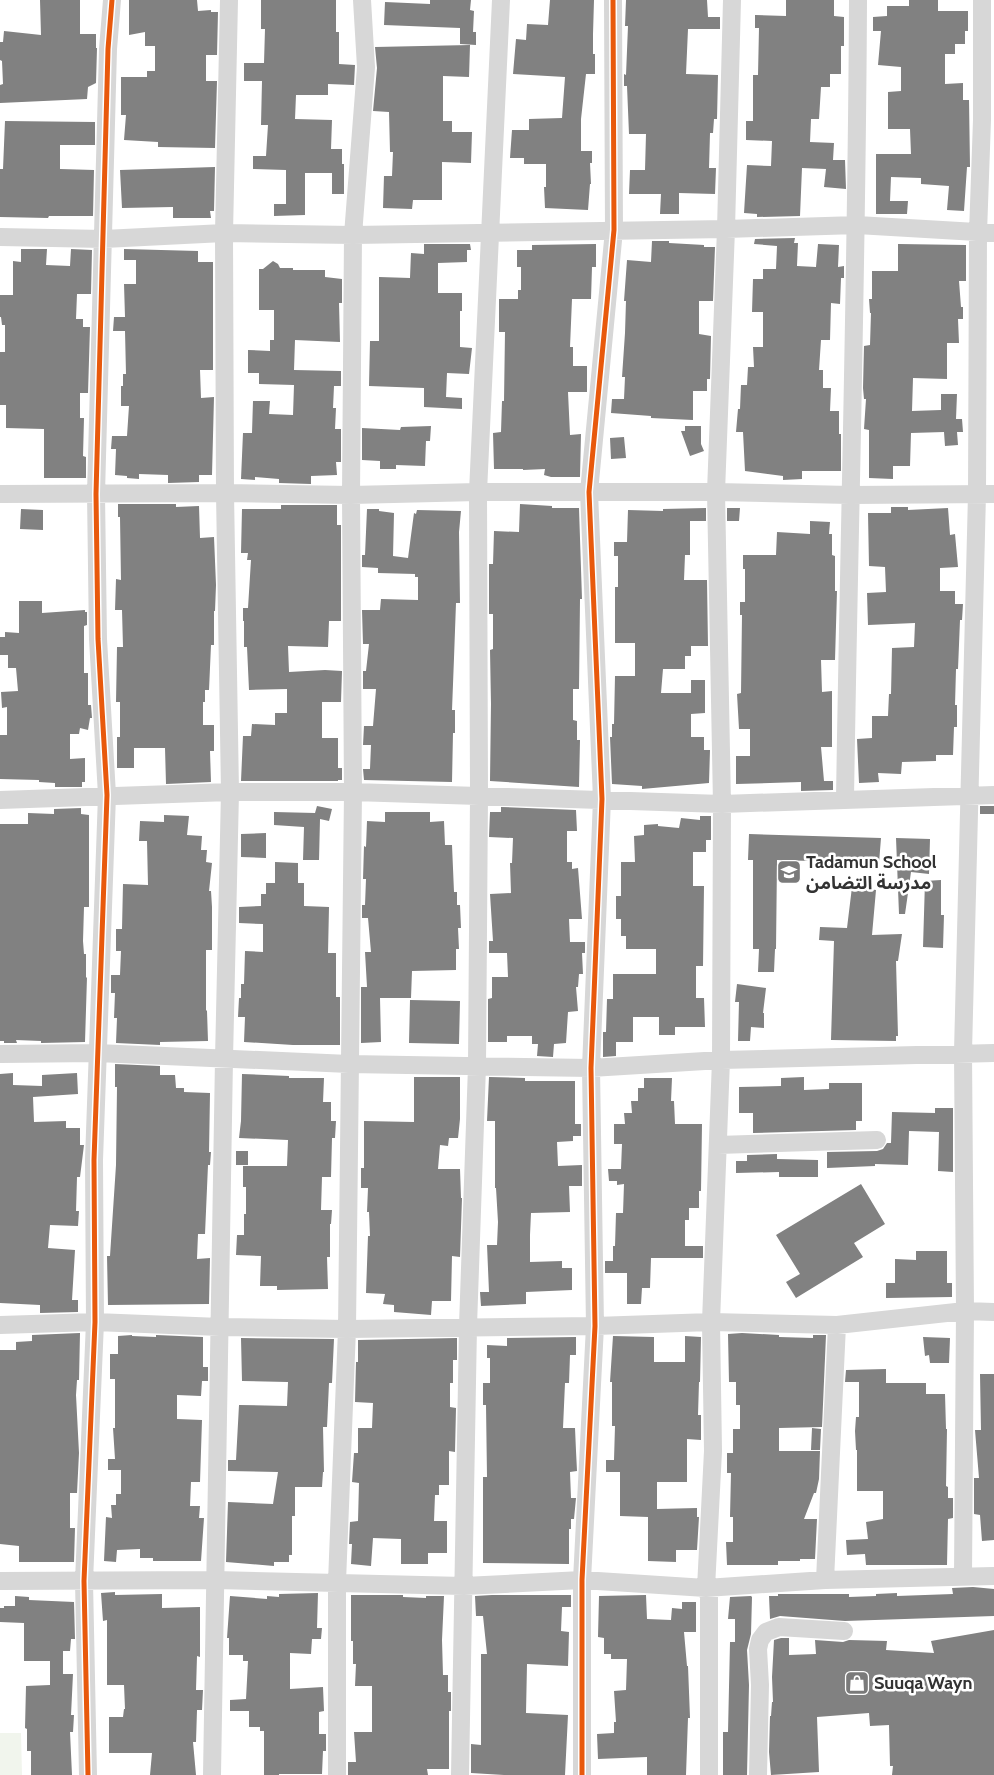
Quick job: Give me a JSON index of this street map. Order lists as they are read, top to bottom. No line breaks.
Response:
{"places":{"school or university":["Tadamun School مدرسة التضامن"],"shop":["Suuqa Wayn"]}}
